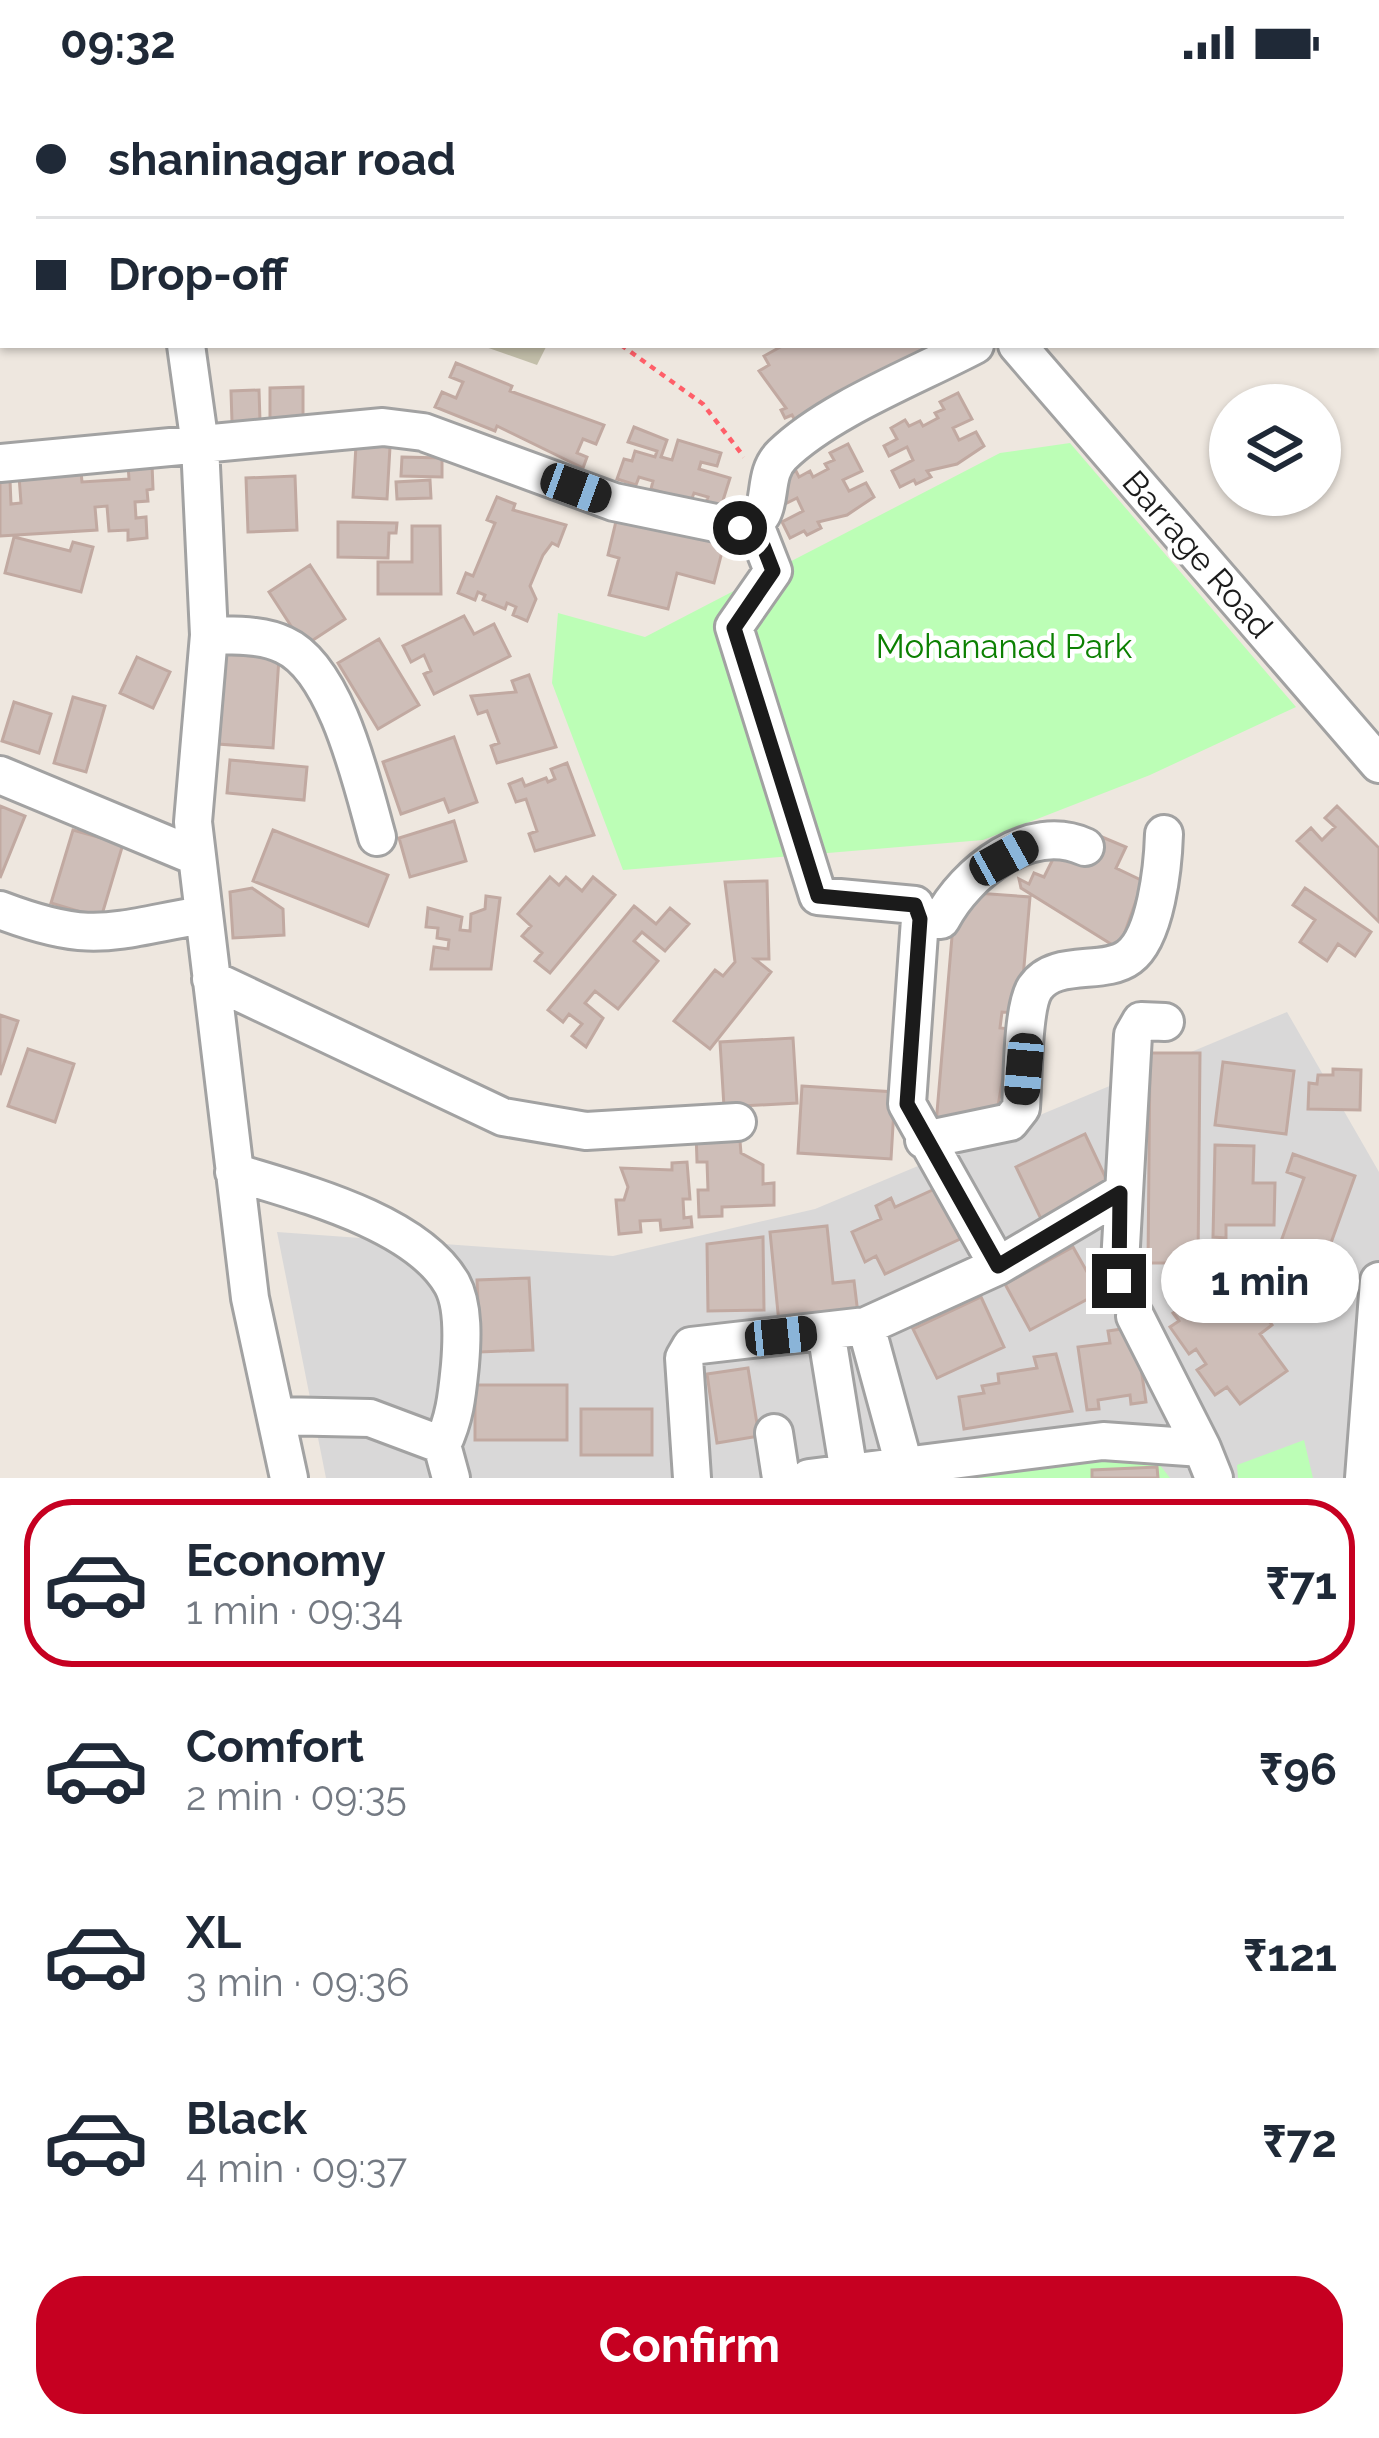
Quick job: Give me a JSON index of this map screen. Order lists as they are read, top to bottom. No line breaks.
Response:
{"streets":{"street":["Barrage Road"]},"parks":["Mohananad Park"],"page":{"status":"09:32","banner":["shaninagar road","Drop-off"],"bubble":"1 min","list":[{"name":"Economy","note":"1 min · 09:34","value":"₹71"},{"name":"Comfort","note":"2 min · 09:35","value":"₹96"},{"name":"XL","note":"3 min · 09:36","value":"₹121"},{"name":"Black","note":"4 min · 09:37","value":"₹72"}],"buttons":"Confirm"}}
